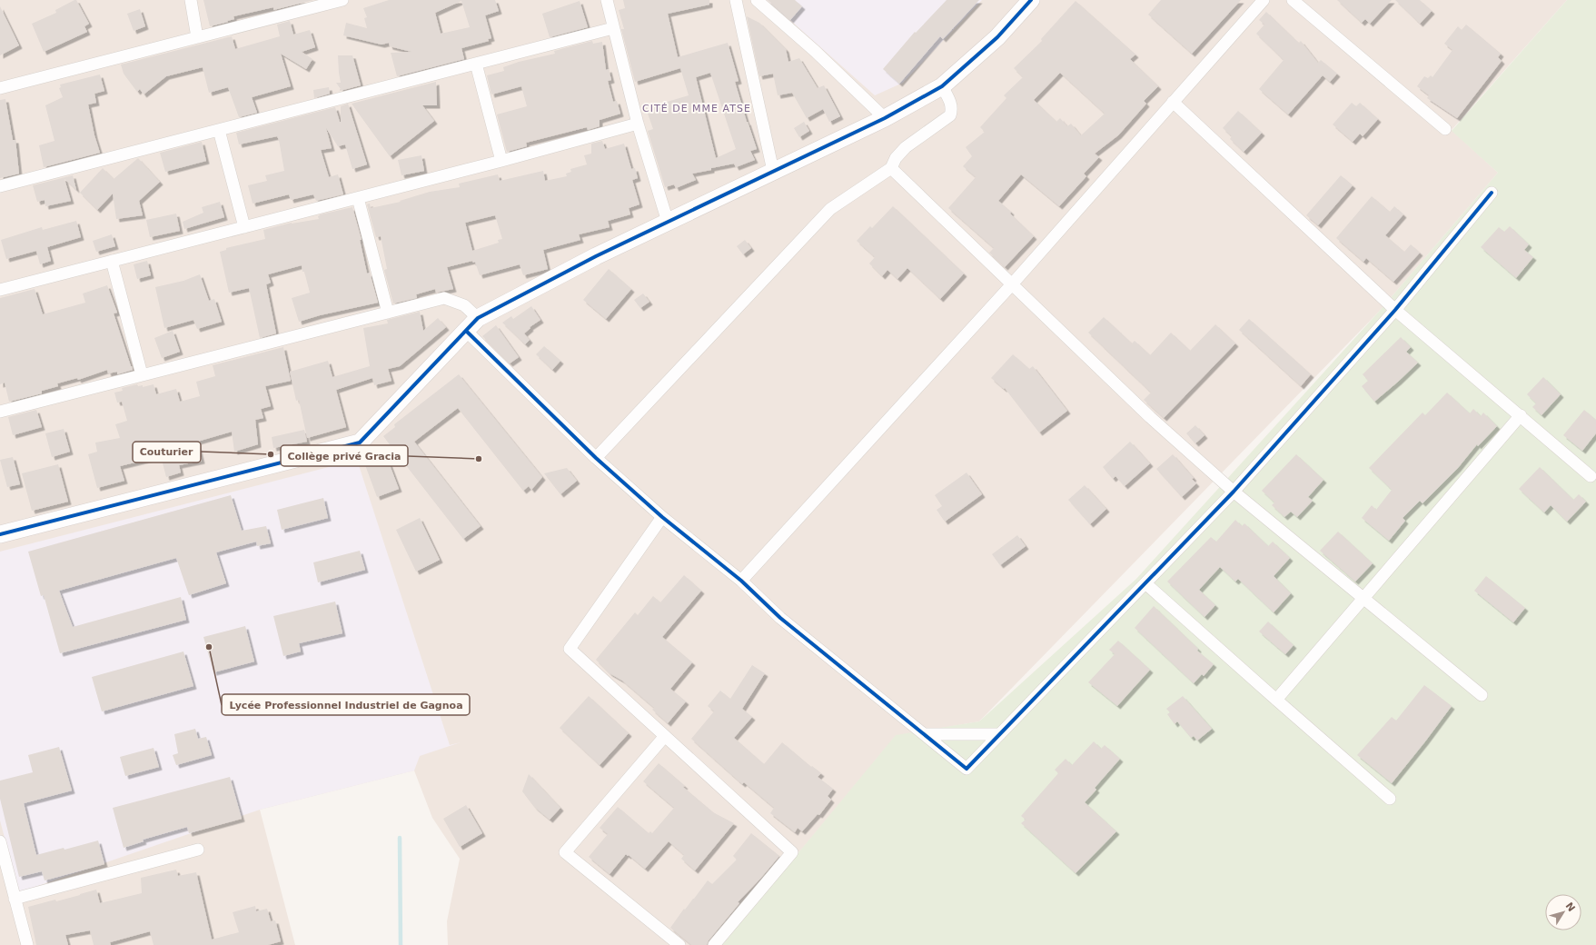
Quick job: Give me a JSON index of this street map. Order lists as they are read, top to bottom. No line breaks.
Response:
{"districts":["CITÉ DE MME ATSE"],"places":["Couturier","Collège privé Gracia","Lycée Professionnel Industriel de Gagnoa"],"north":"top right"}
